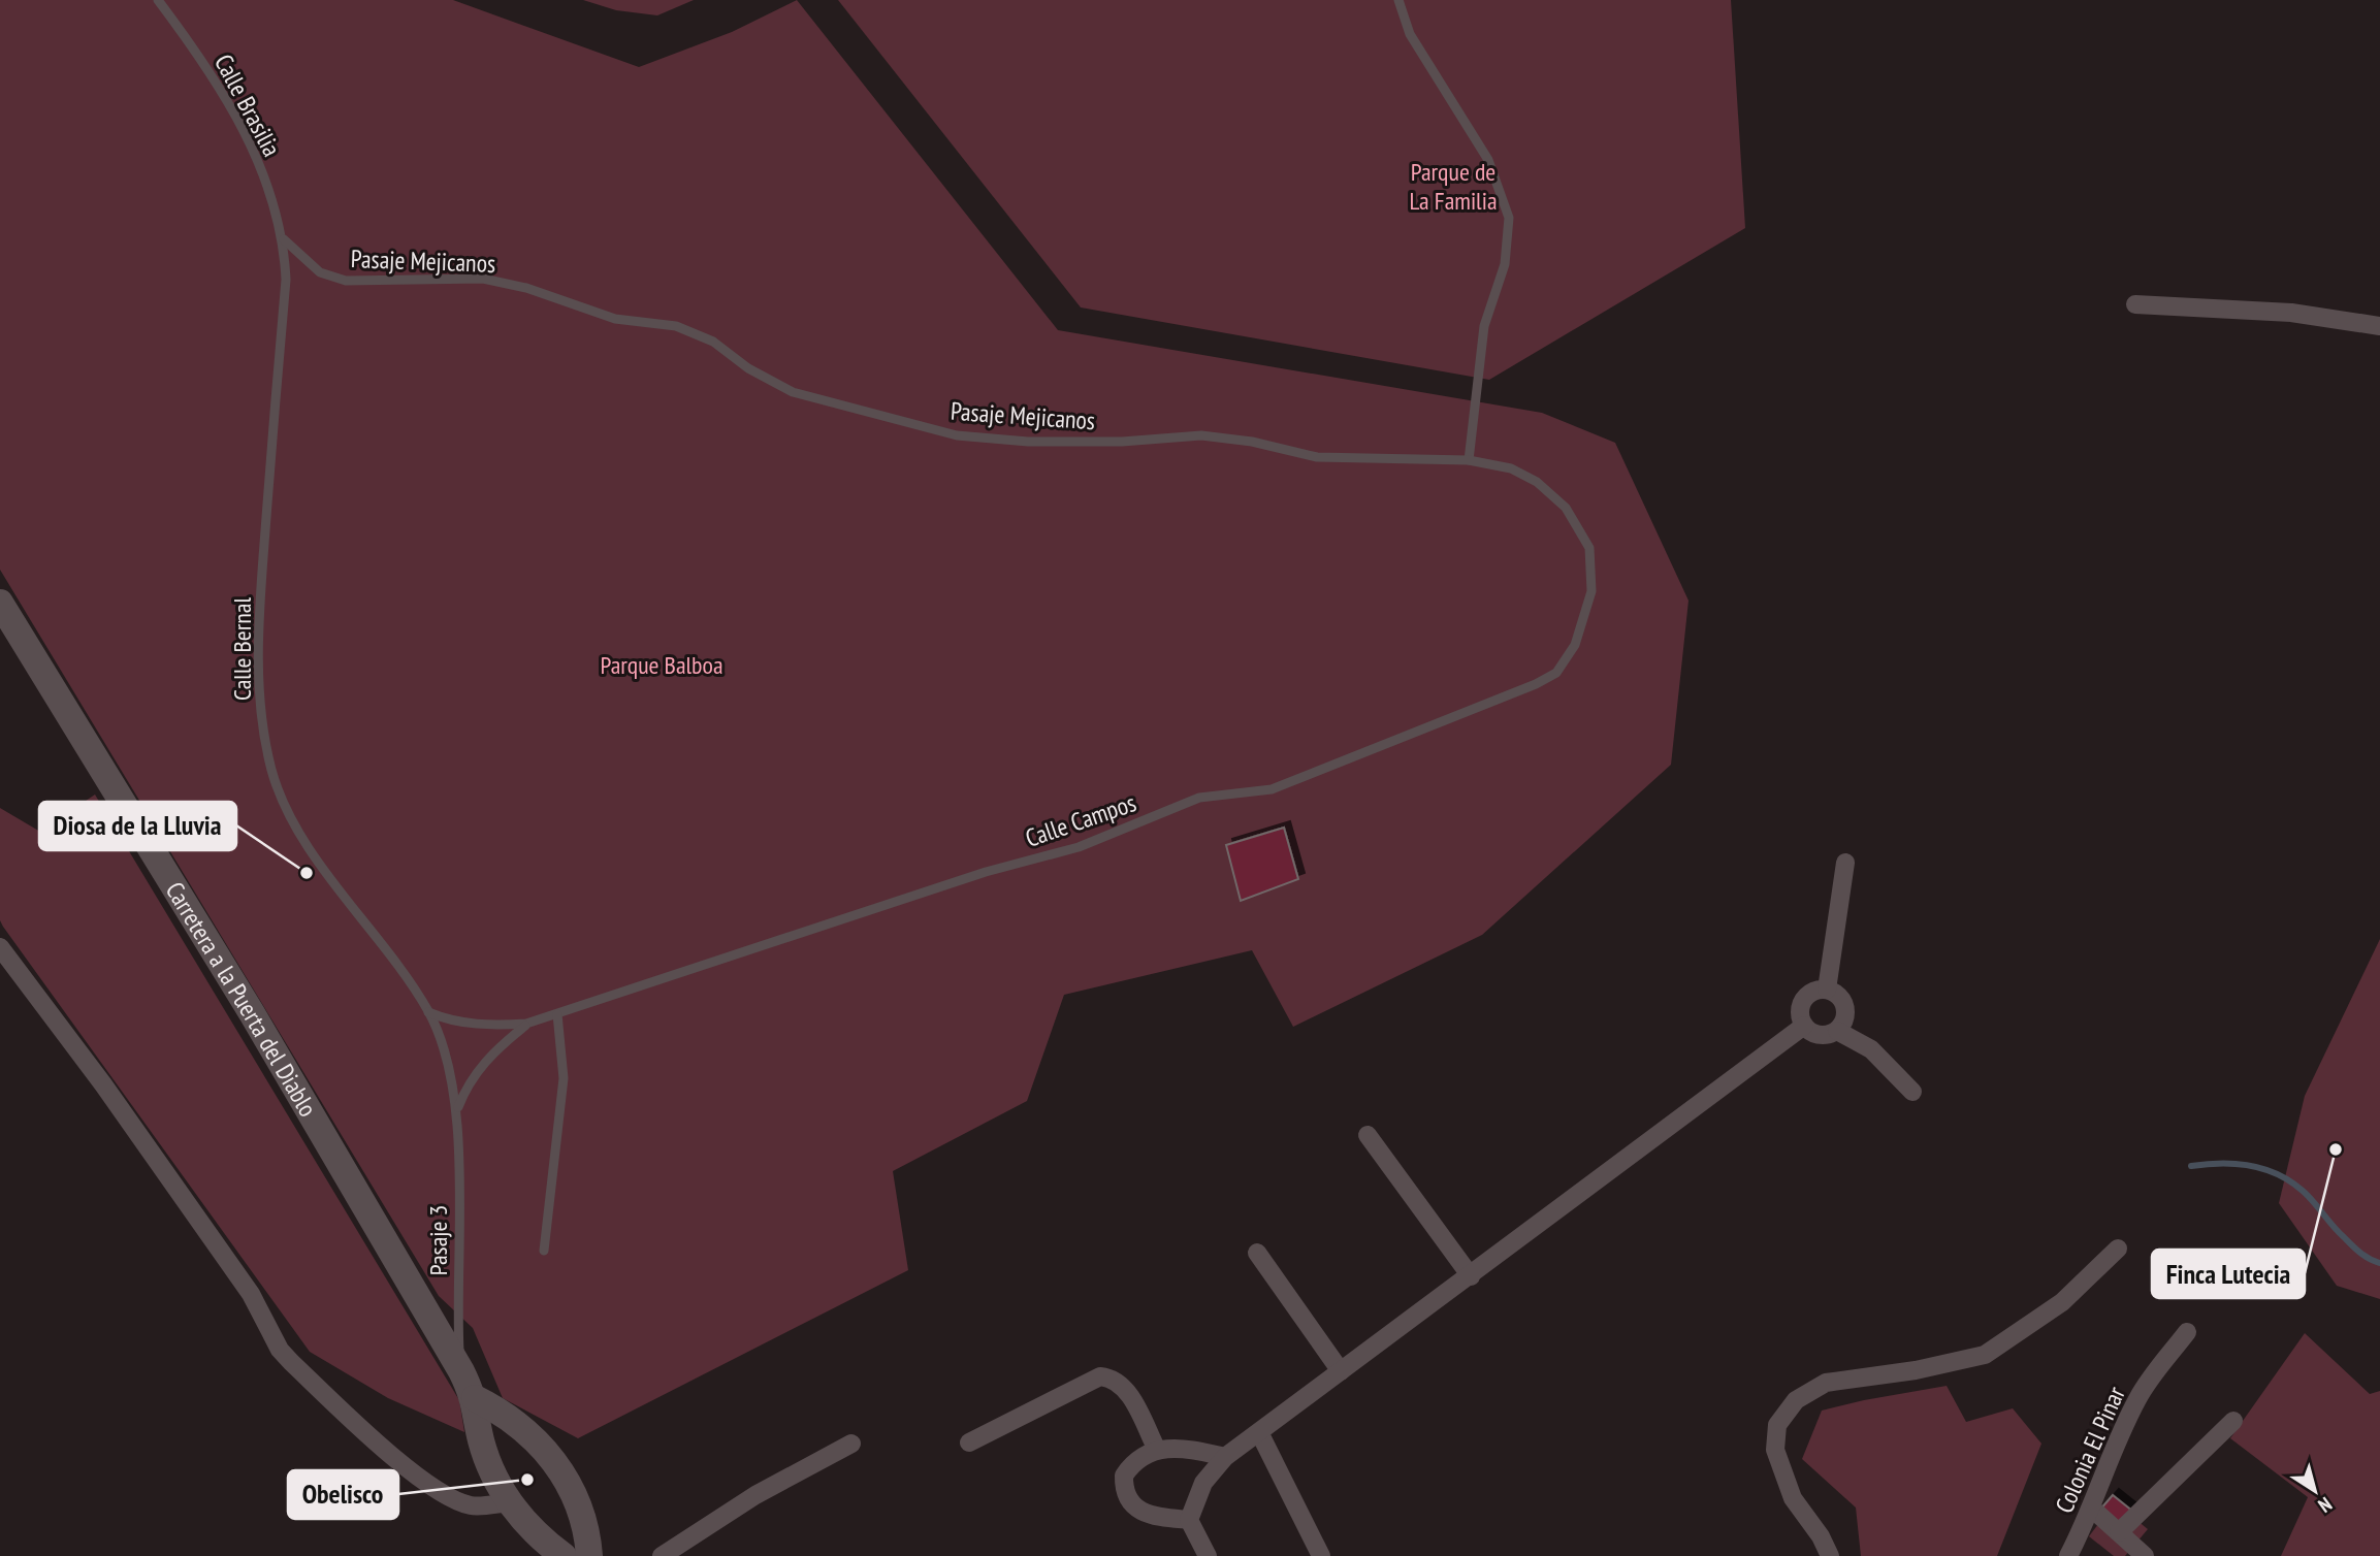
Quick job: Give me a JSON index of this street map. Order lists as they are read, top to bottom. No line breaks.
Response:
{"streets":{"main road":["Carretera a la Puerta del Diablo"],"street":["Colonia El Pinar"],"lane":["Calle Brasilia","Pasaje Mejicanos","Calle Bernal","Calle Campos","Pasaje 3"]},"crossings":[["Calle Brasilia","Pasaje Mejicanos"],["Calle Brasilia","Calle Bernal"],["Pasaje Mejicanos","Calle Bernal"],["Pasaje Mejicanos","Calle Campos"],["Calle Bernal","Pasaje 3"],["Carretera a la Puerta del Diablo","Pasaje 3"]],"parks":["Parque de La Familia","Parque Balboa"],"places":["Diosa de la Lluvia","Finca Lutecia","Obelisco"],"north":"bottom right"}
